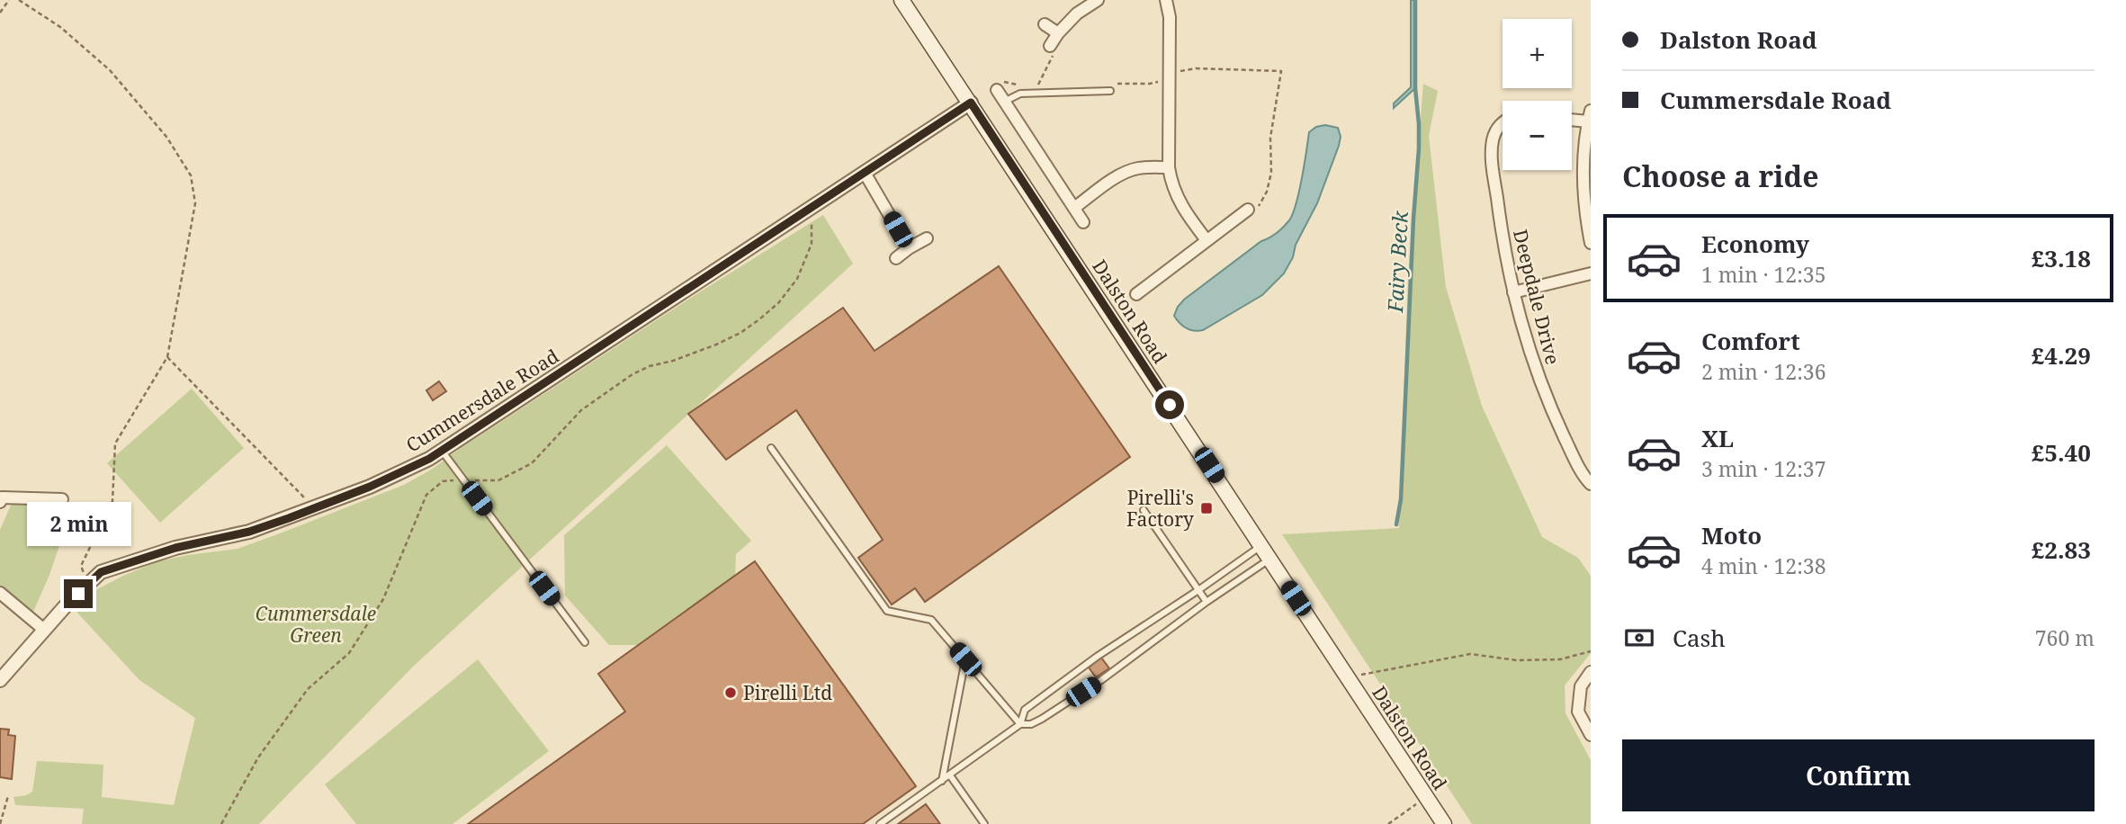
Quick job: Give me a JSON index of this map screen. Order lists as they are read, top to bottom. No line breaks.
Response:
{"streets":{"main road":["Dalston Road"],"street":["Deepdale Drive","Cummersdale Road"]},"crossings":[["Dalston Road","Cummersdale Road"]],"water":["Fairy Beck"],"parks":["Cummersdale Green"],"places":{"transit":["Pirelli's Factory"],"other":["Pirelli Ltd"]},"page":{"banner":["Dalston Road","Cummersdale Road"],"map_buttons":["+","−"],"heading":"Choose a ride","list":[{"name":"Economy","note":"1 min · 12:35","value":"£3.18"},{"name":"Comfort","note":"2 min · 12:36","value":"£4.29"},{"name":"XL","note":"3 min · 12:37","value":"£5.40"},{"name":"Moto","note":"4 min · 12:38","value":"£2.83"}],"bubble":"2 min","pay":["Cash","760 m"],"buttons":"Confirm"}}
